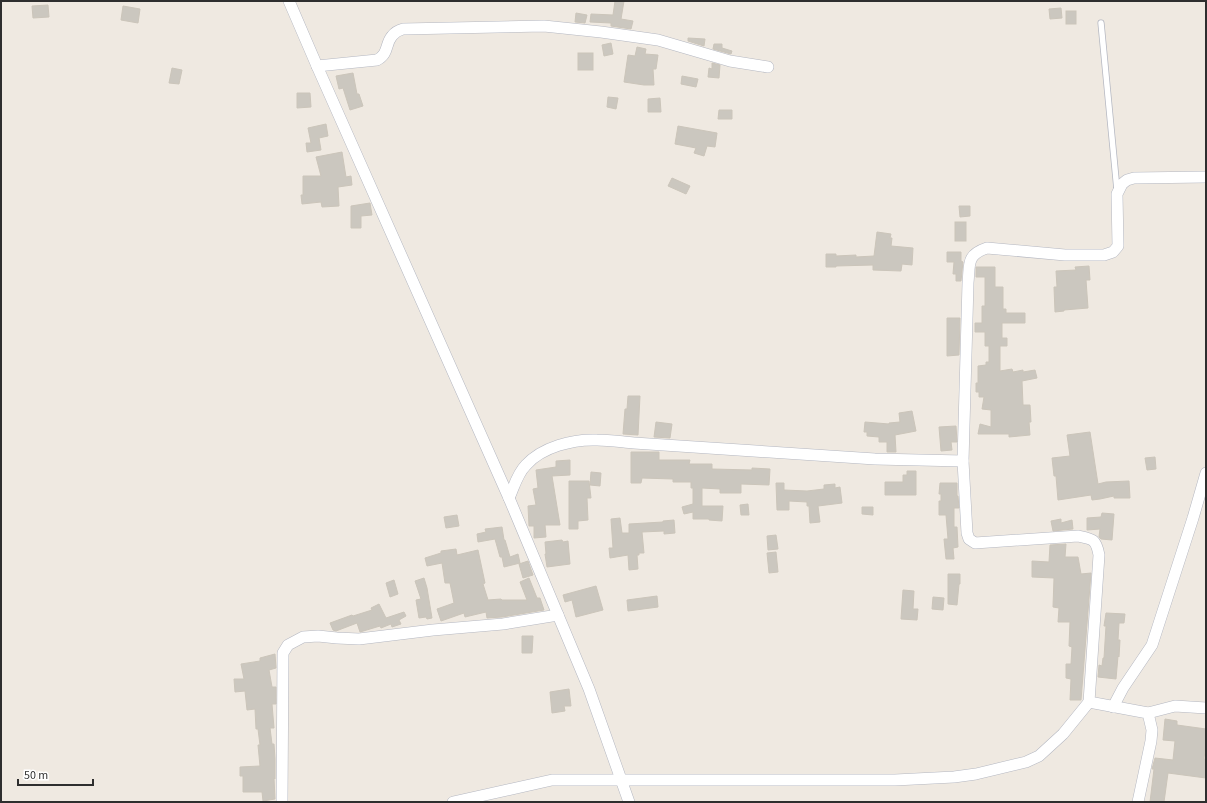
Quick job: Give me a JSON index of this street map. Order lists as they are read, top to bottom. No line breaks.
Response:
{"scale_bar":"50 m"}
